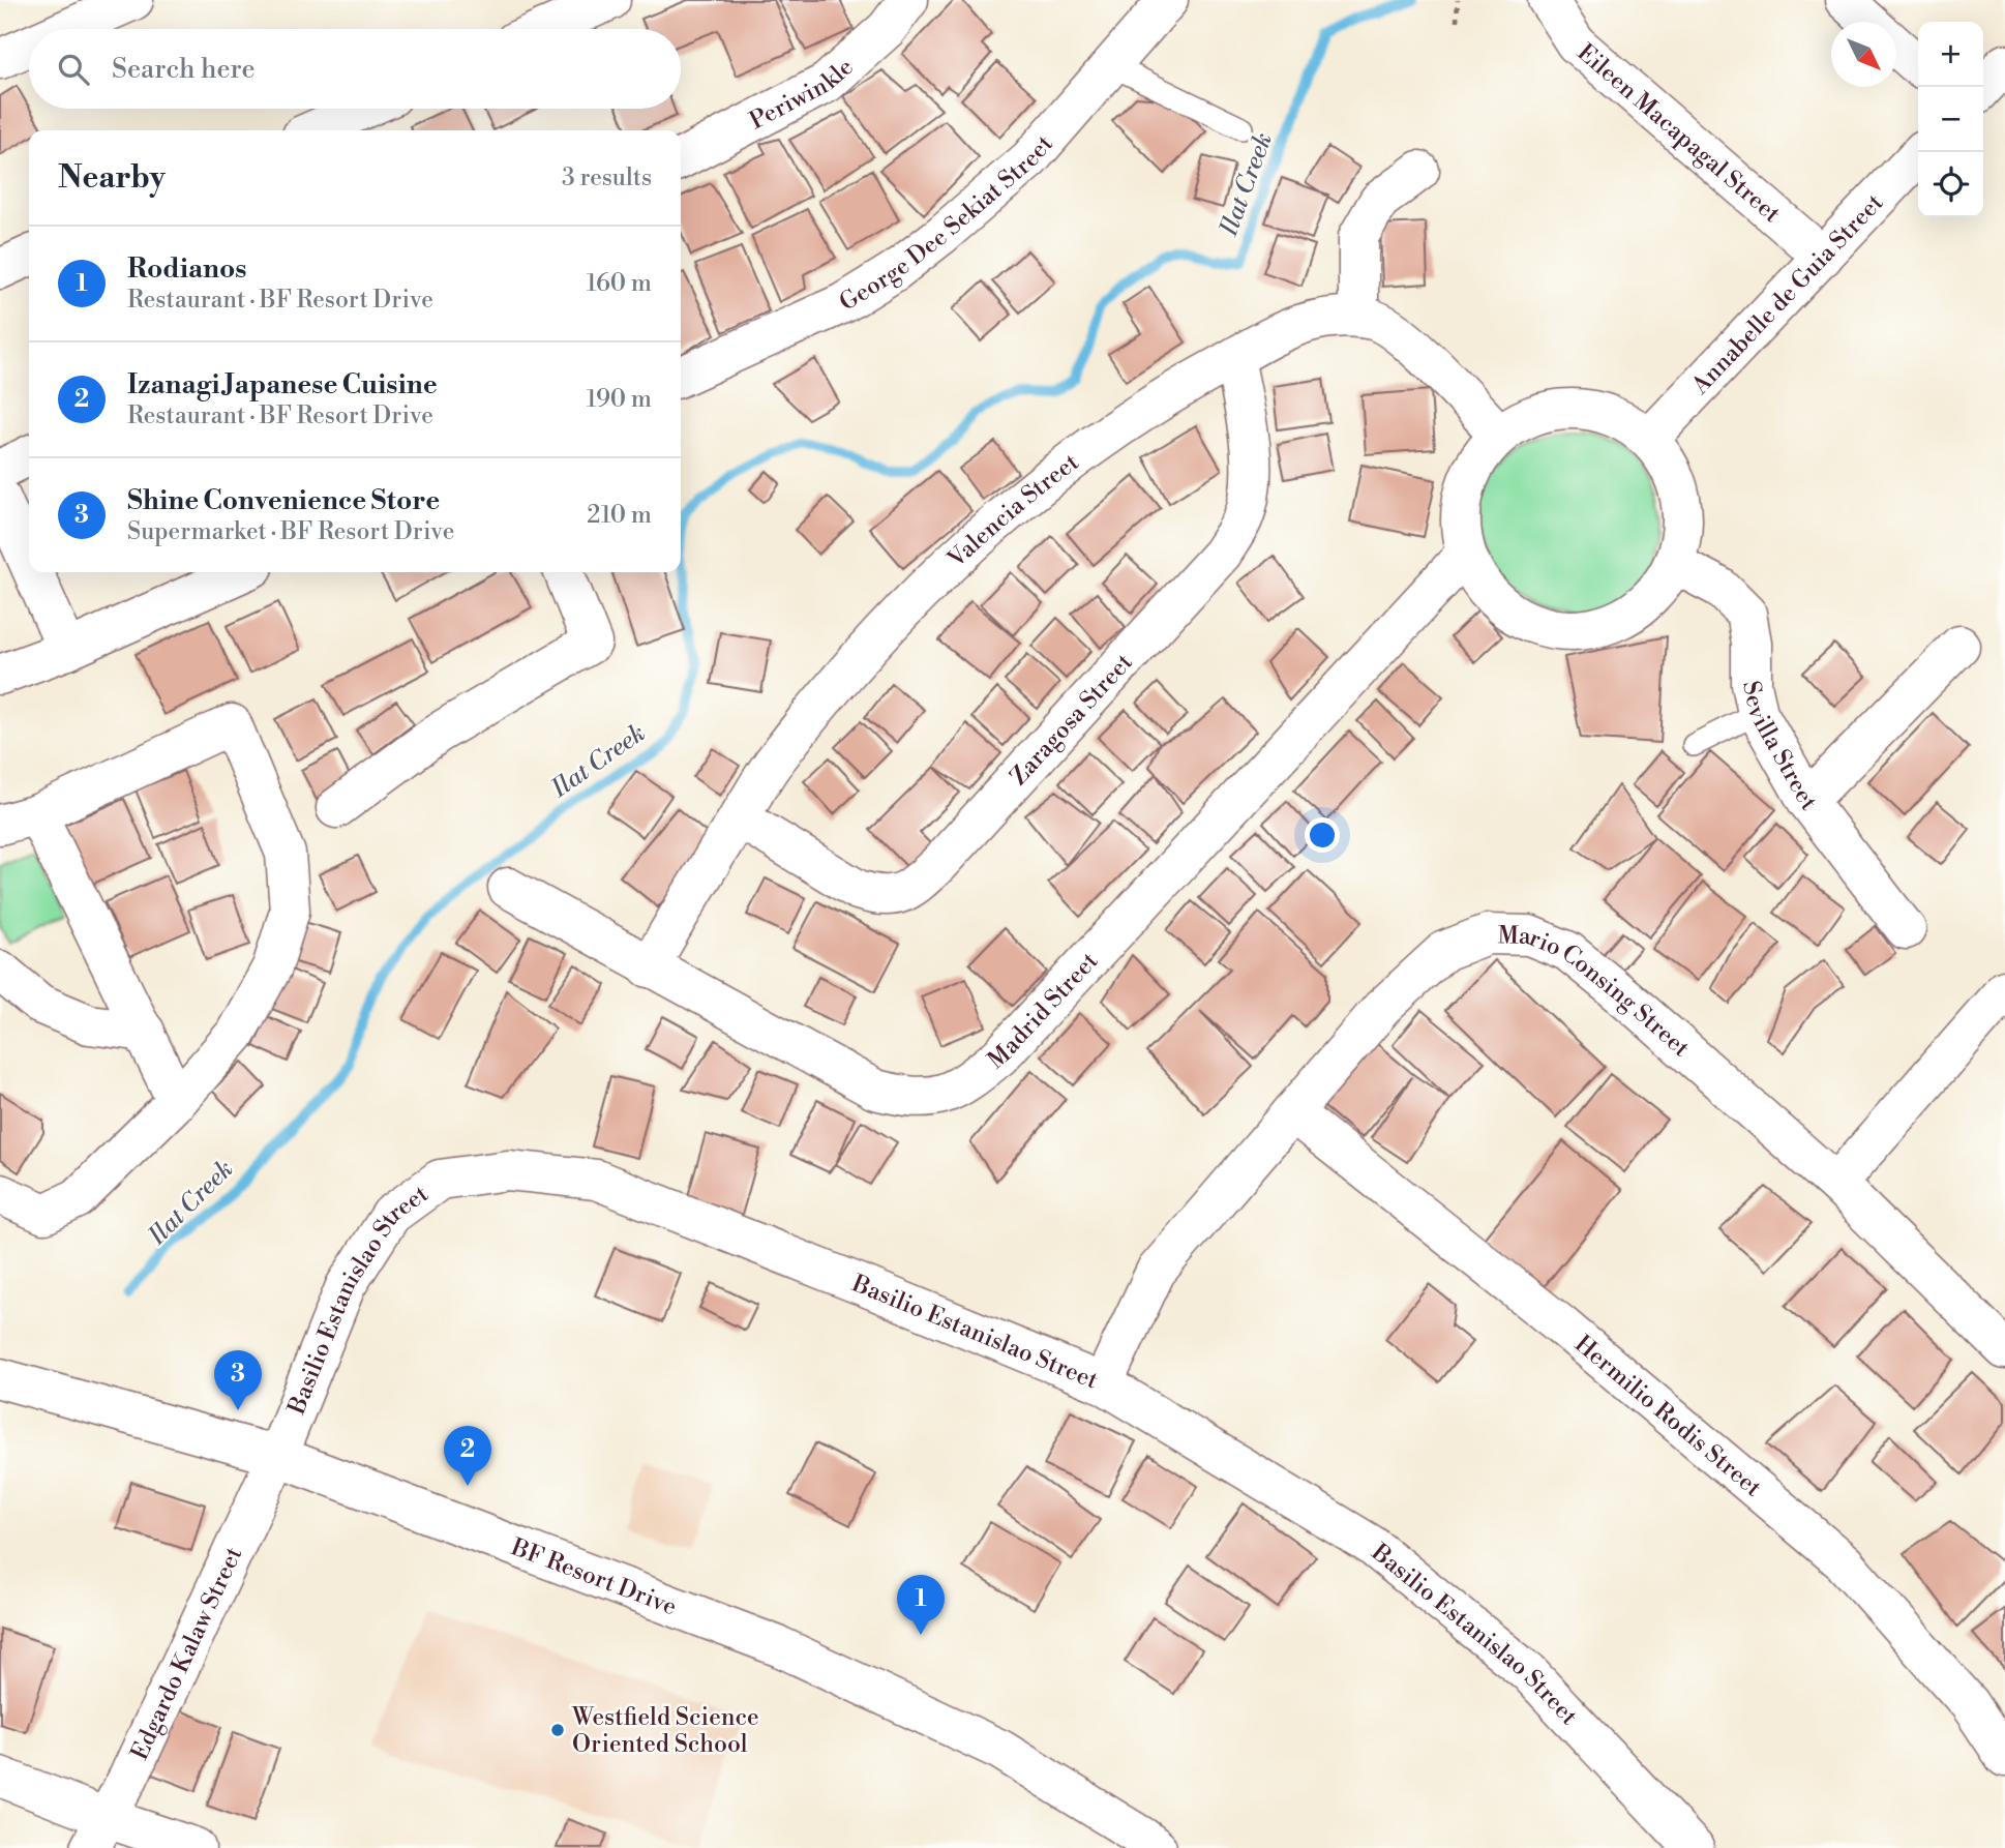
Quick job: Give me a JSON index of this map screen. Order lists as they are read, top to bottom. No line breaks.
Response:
{"streets":{"street":["Periwinkle","Eileen Macapagal Street","George Dee Sekiat Street","Annabelle de Guia Street","Valencia Street","Zaragosa Street","Sevilla Street","Mario Consing Street","Madrid Street","Basilio Estanislao Street","Hermilio Rodis Street","BF Resort Drive","Edgardo Kalaw Street"]},"crossings":[["Eileen Macapagal Street","Annabelle de Guia Street"],["Annabelle de Guia Street","Valencia Street"],["Annabelle de Guia Street","Sevilla Street"],["Annabelle de Guia Street","Madrid Street"],["Valencia Street","Zaragosa Street"],["Valencia Street","Sevilla Street"],["Valencia Street","Madrid Street"],["Sevilla Street","Madrid Street"],["Mario Consing Street","Basilio Estanislao Street"],["Mario Consing Street","Hermilio Rodis Street"],["Basilio Estanislao Street","BF Resort Drive"],["Basilio Estanislao Street","Edgardo Kalaw Street"],["BF Resort Drive","Edgardo Kalaw Street"]],"water":["Ilat Creek"],"places":["Westfield Science Oriented School"],"north":"bottom right","page":{"map_buttons":["+","−"],"search":"Search here","heading":["Nearby","3 results"],"list":[{"mark":"1","name":"Rodianos","note":"Restaurant · BF Resort Drive","value":"160 m"},{"mark":"2","name":"Izanagi Japanese Cuisine","note":"Restaurant · BF Resort Drive","value":"190 m"},{"mark":"3","name":"Shine Convenience Store","note":"Supermarket · BF Resort Drive","value":"210 m"}],"pins":["3","2","1"]}}
